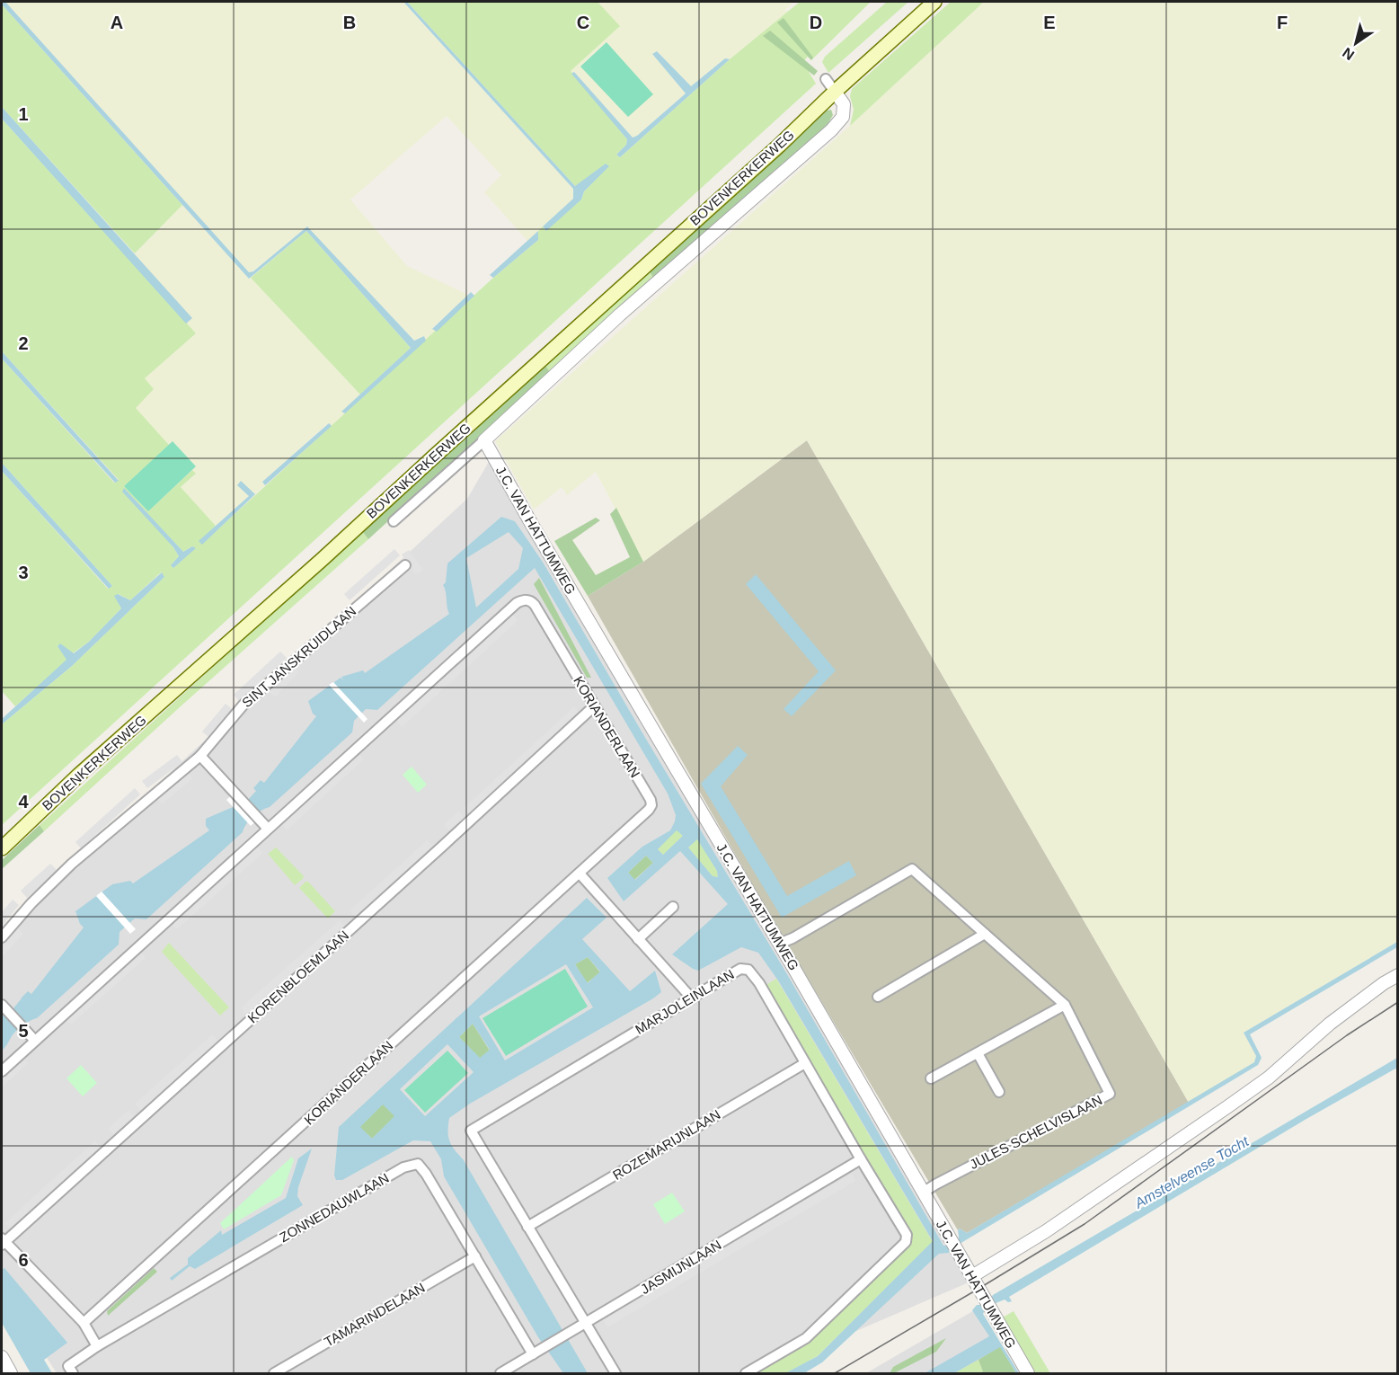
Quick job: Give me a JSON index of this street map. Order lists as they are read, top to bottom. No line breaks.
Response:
{"streets":{"main road":["BOVENKERKERWEG"],"street":["J.C. VAN HATTUMWEG","SINT JANSKRUIDLAAN","KORIANDERLAAN","KORENBLOEMLAAN","MARJOLEINLAAN","JULES SCHELVISLAAN","ROZEMARIJNLAAN","ZONNEDAUWLAAN","JASMIJNLAAN","TAMARINDELAAN"]},"crossings":[["BOVENKERKERWEG","J.C. VAN HATTUMWEG"],["J.C. VAN HATTUMWEG","JULES SCHELVISLAAN"],["KORIANDERLAAN","KORENBLOEMLAAN"],["MARJOLEINLAAN","ROZEMARIJNLAAN"],["MARJOLEINLAAN","JASMIJNLAAN"],["ZONNEDAUWLAAN","JASMIJNLAAN"],["ZONNEDAUWLAAN","TAMARINDELAAN"]],"water":["Amstelveense Tocht"],"north":"bottom left","grid":{"columns":["A","B","C","D","E","F"],"rows":["1","2","3","4","5","6"]}}
